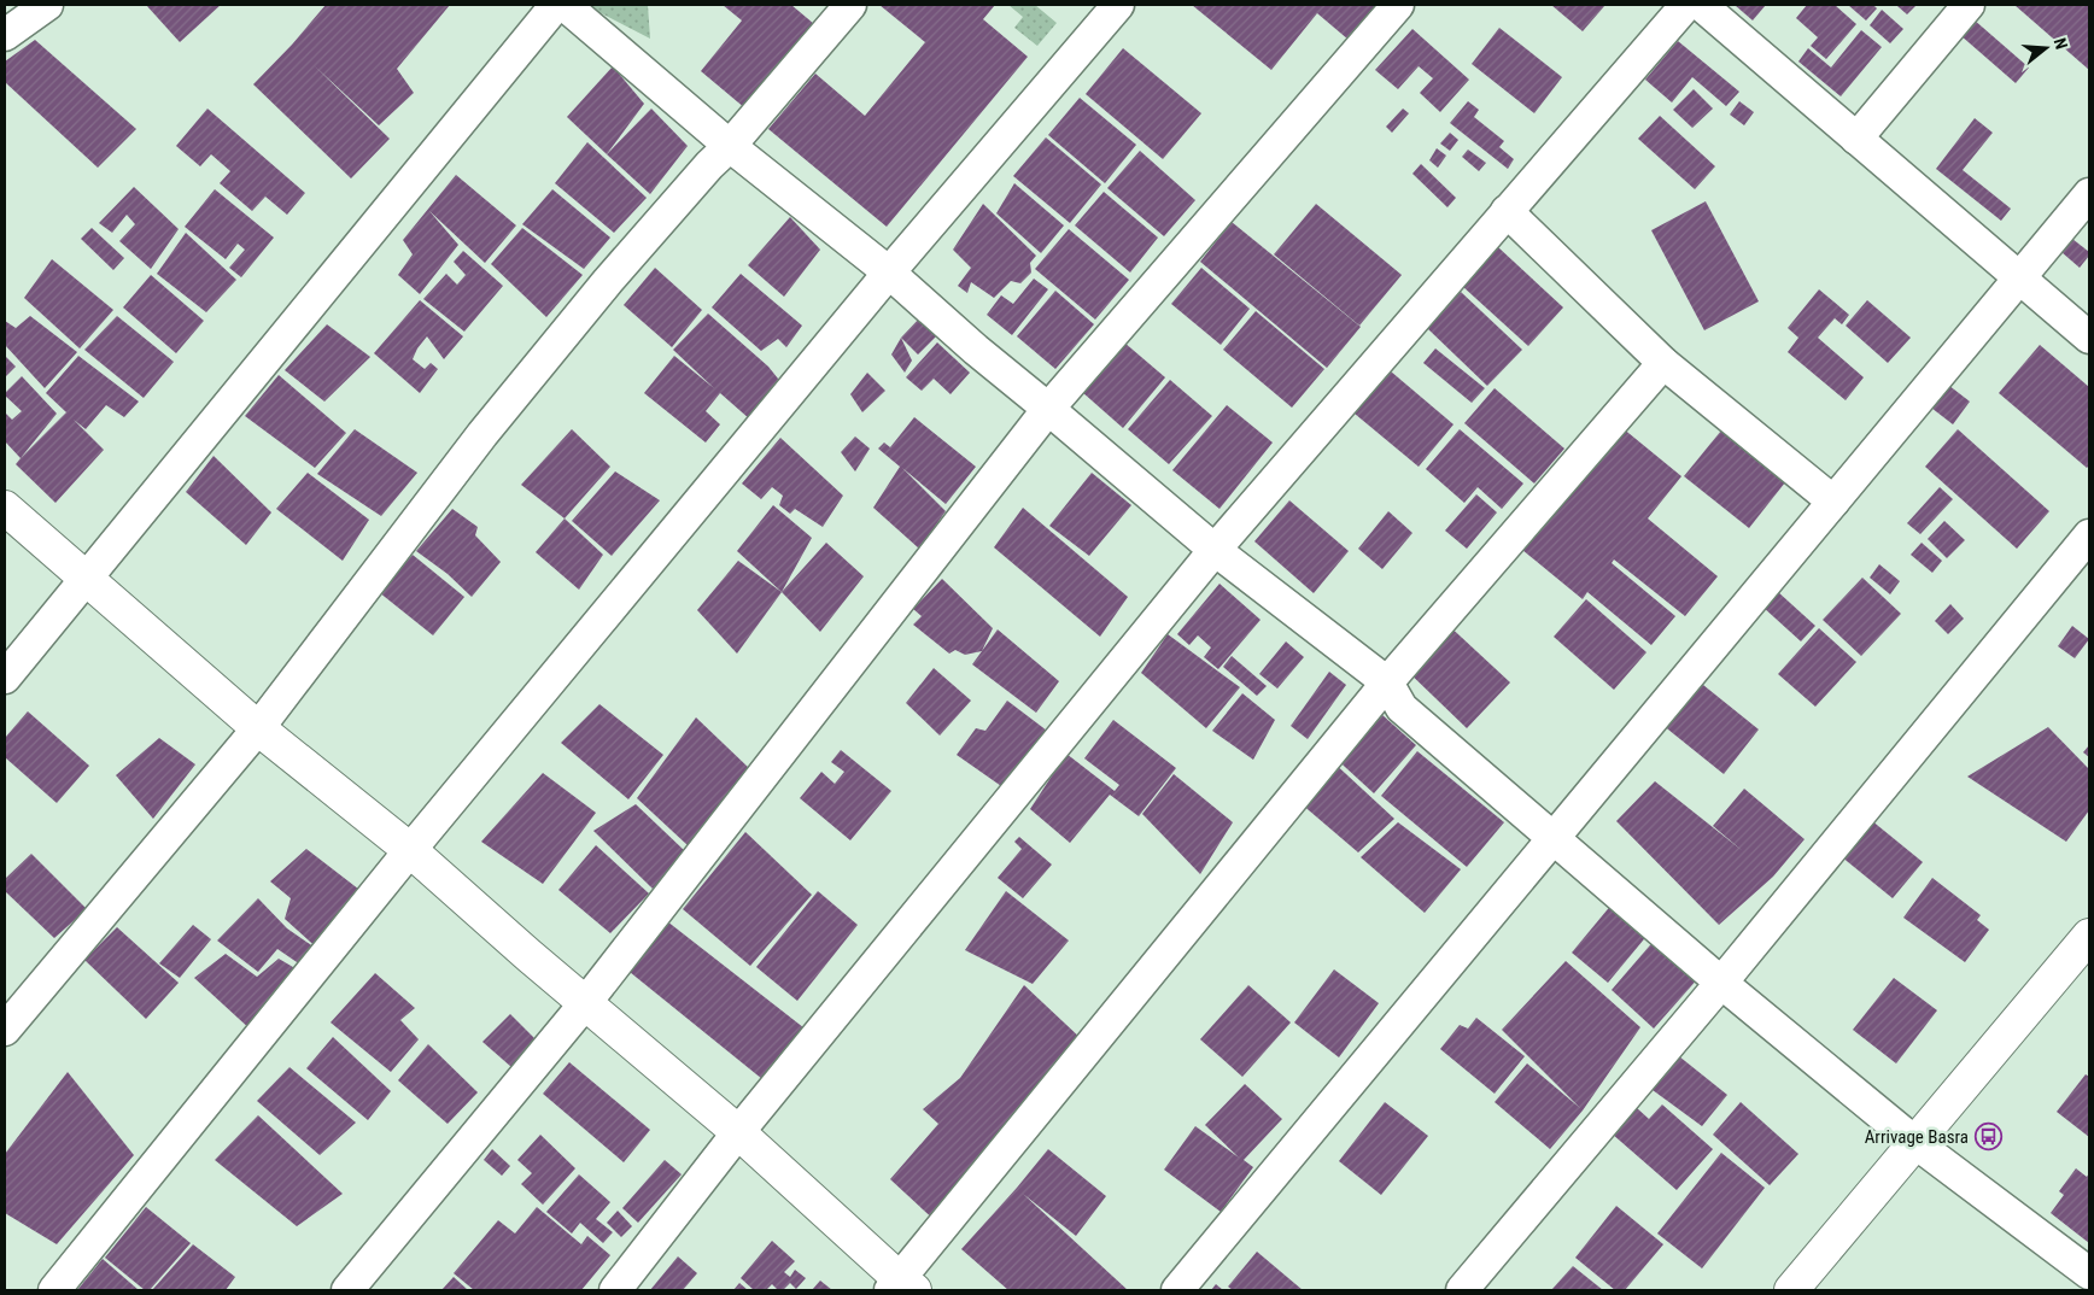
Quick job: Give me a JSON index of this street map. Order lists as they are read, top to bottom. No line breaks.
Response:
{"places":{"bus stop":["Arrivage Basra"]},"north":"right"}
